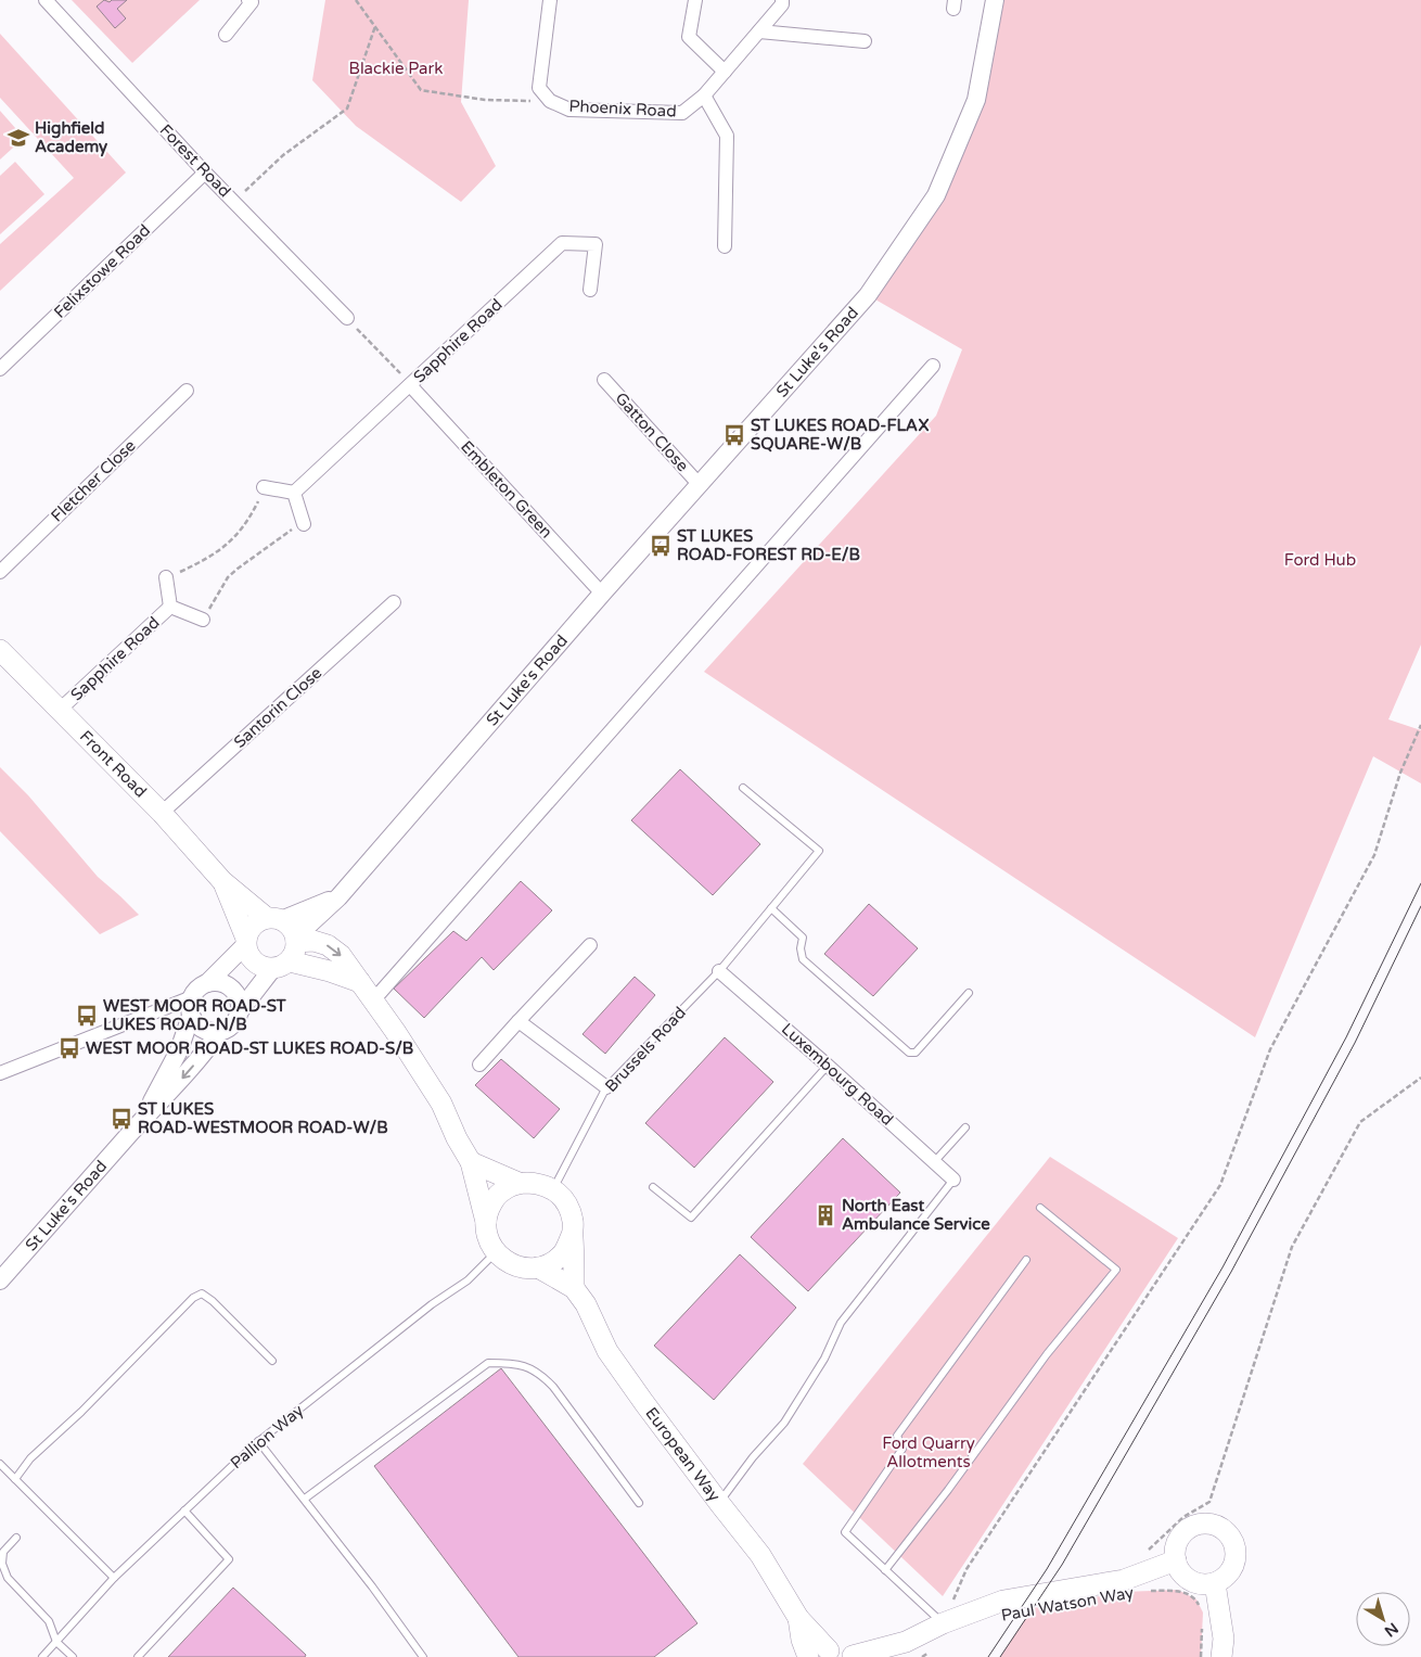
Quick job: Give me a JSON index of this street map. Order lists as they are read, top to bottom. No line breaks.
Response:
{"streets":{"main road":["Front Road","European Way"],"street":["Phoenix Road","Forest Road","Felixstowe Road","Sapphire Road","St Luke's Road","Gatton Close","Fletcher Close","Embleton Green","Santorin Close","Luxembourg Road"],"lane":["Brussels Road","Pallion Way"],"path":["Paul Watson Way"]},"crossings":[["Forest Road","Felixstowe Road"],["Sapphire Road","Embleton Green"],["Sapphire Road","Front Road"],["St Luke's Road","Gatton Close"],["St Luke's Road","Embleton Green"],["Santorin Close","Front Road"],["Brussels Road","Luxembourg Road"],["Brussels Road","Pallion Way"]],"parks":["Blackie Park","Ford Hub","Ford Quarry Allotments"],"places":{"school or university":["Highfield Academy"],"bus stop":["ST LUKES ROAD-FLAX SQUARE-W/B","ST LUKES ROAD-FOREST RD-E/B","WEST MOOR ROAD-ST LUKES ROAD-N/B","WEST MOOR ROAD-ST LUKES ROAD-S/B","ST LUKES ROAD-WESTMOOR ROAD-W/B"],"building":["North East Ambulance Service"]},"north":"bottom right"}
